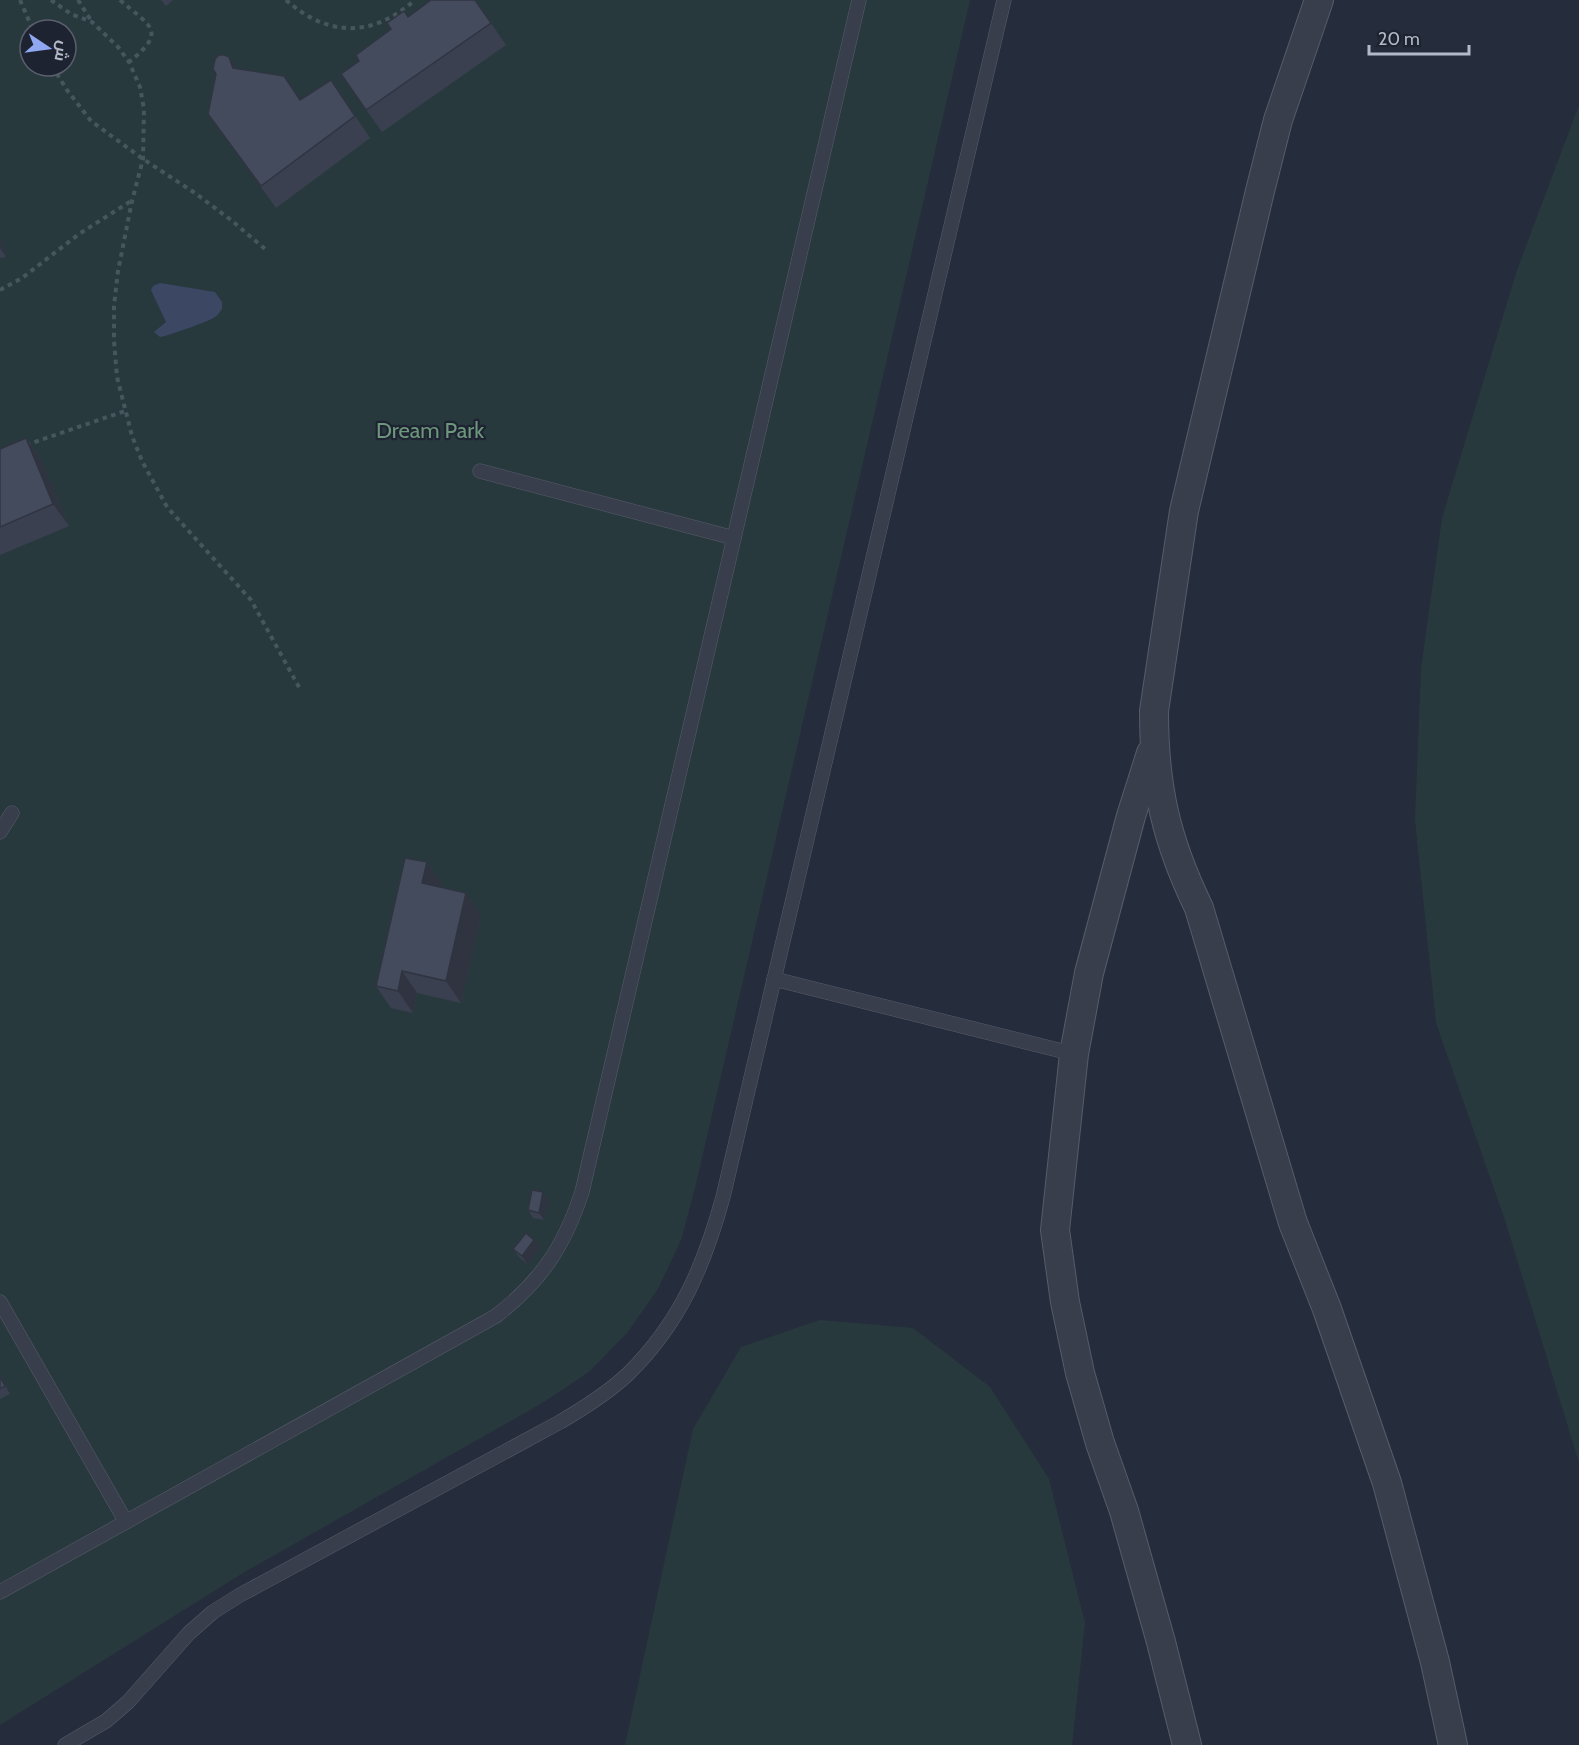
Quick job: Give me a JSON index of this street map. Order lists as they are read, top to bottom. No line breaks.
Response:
{"parks":["Dream Park"],"scale_bar":"20 m","north":"right"}
